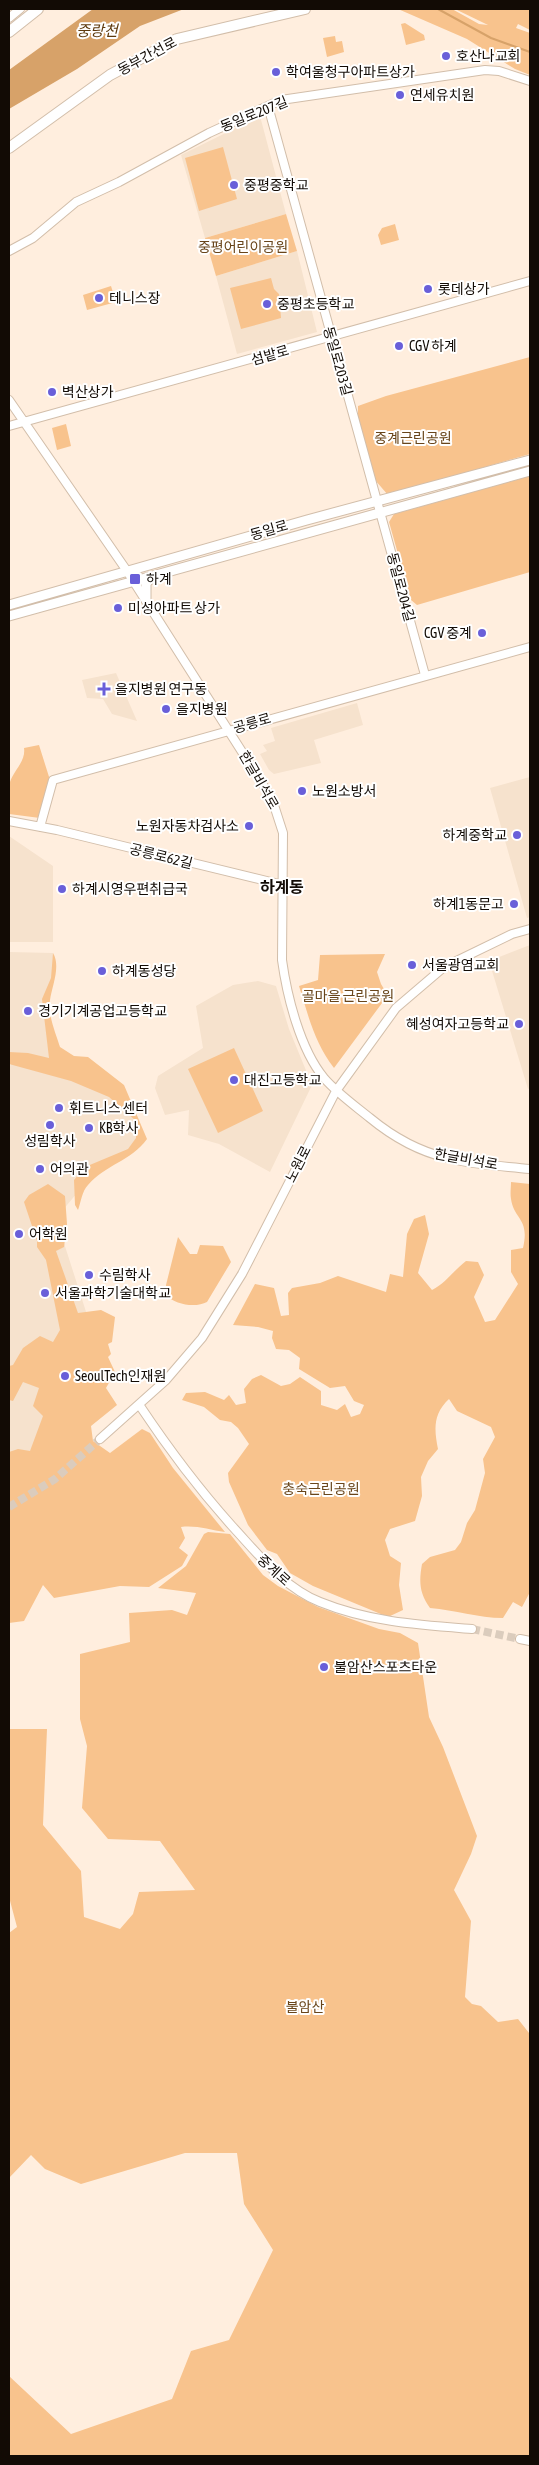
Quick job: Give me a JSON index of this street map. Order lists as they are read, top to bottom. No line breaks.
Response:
{"streets":{"highway":["동부간선로"],"main road":["동일로"],"street":["동일로207길","섬밭로","동일로203길","동일로204길","공릉로","한글비석로","공릉로62길","노원로","중계로"]},"crossings":[["동일로207길","동일로203길"],["섬밭로","동일로203길"],["섬밭로","한글비석로"],["동일로203길","동일로"],["동일로203길","동일로204길"],["동일로","동일로204길"],["동일로","한글비석로"],["동일로204길","공릉로"],["공릉로","한글비석로"],["공릉로","공릉로62길"],["한글비석로","공릉로62길"],["한글비석로","노원로"],["노원로","중계로"]],"districts":["하계동"],"water":["중랑천"],"parks":["중평어린이공원","중계근린공원","골마을 근린공원","충숙근린공원","불암산"],"places":{"other":["호산나교회","학여울청구아파트상가","연세유치원","중평중학교","롯데상가","테니스장","중평초등학교","CGV 하계","벽산상가","미성아파트 상가","CGV 중계","을지병원","노원소방서","노원자동차검사소","하계중학교","하계시영우편취급국","하계1동문고","서울광염교회","하계동성당","경기기계공업고등학교","혜성여자고등학교","대진고등학교","휘트니스 센터","성림학사","KB학사","어의관","어학원","수림학사","서울과학기술대학교","SeoulTech인재원","불암산스포츠타운"],"transit":["하계"],"health":["을지병원 연구동"]}}
